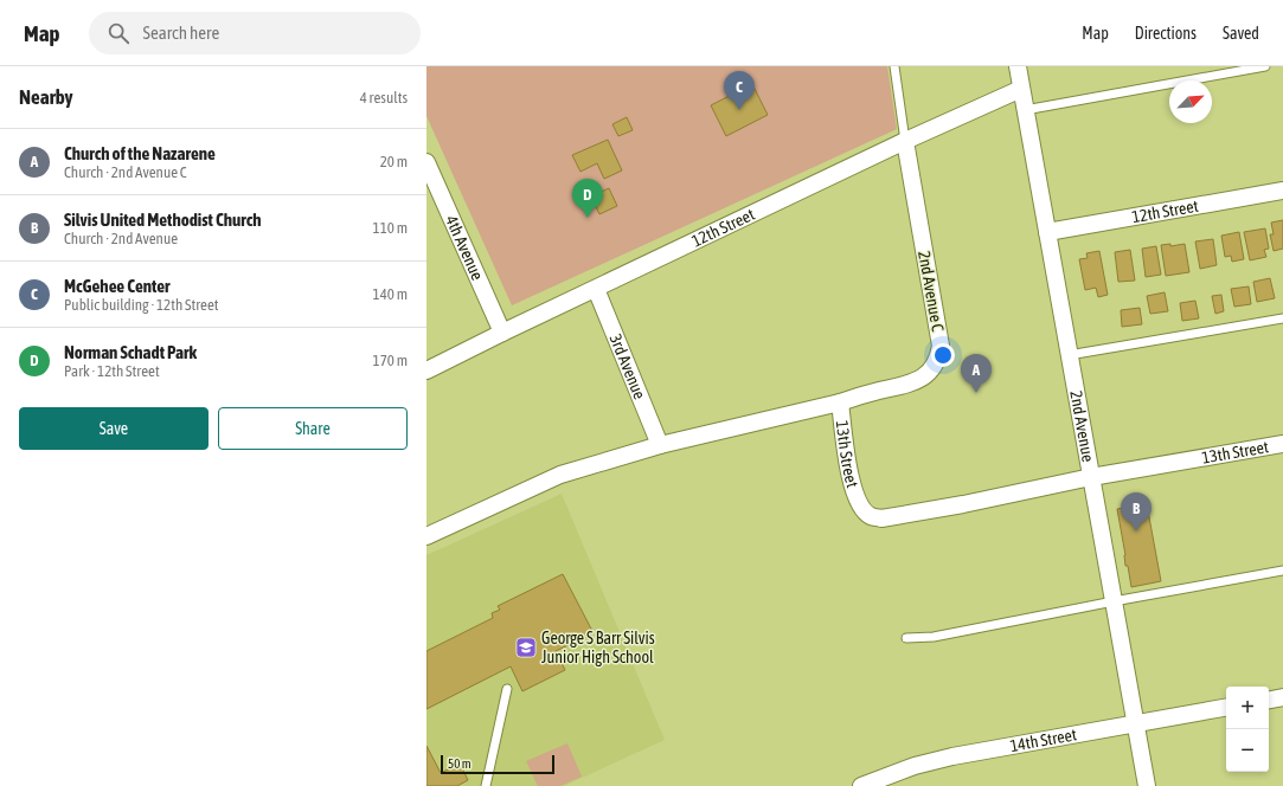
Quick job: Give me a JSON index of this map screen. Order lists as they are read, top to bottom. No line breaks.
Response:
{"streets":{"street":["12th Street","4th Avenue","2nd Avenue C","3rd Avenue","2nd Avenue","13th Street","14th Street"]},"crossings":[["12th Street","4th Avenue"],["12th Street","2nd Avenue C"],["12th Street","3rd Avenue"],["12th Street","2nd Avenue"],["2nd Avenue C","13th Street"],["3rd Avenue","13th Street"],["2nd Avenue","13th Street"],["2nd Avenue","14th Street"]],"places":{"school or university":["George S Barr Silvis Junior High School"]},"scale_bar":"50 m","north":"top right","page":{"header":"Map","search":"Search here","nav":["Map","Directions","Saved"],"heading":["Nearby","4 results"],"pins":["C","D","A","B"],"list":[{"mark":"A","name":"Church of the Nazarene","note":"Church · 2nd Avenue C","value":"20 m"},{"mark":"B","name":"Silvis United Methodist Church","note":"Church · 2nd Avenue","value":"110 m"},{"mark":"C","name":"McGehee Center","note":"Public building · 12th Street","value":"140 m"},{"mark":"D","name":"Norman Schadt Park","note":"Park · 12th Street","value":"170 m"}],"buttons":["Save","Share"],"map_buttons":["+","−"],"scale":"50 m"}}
